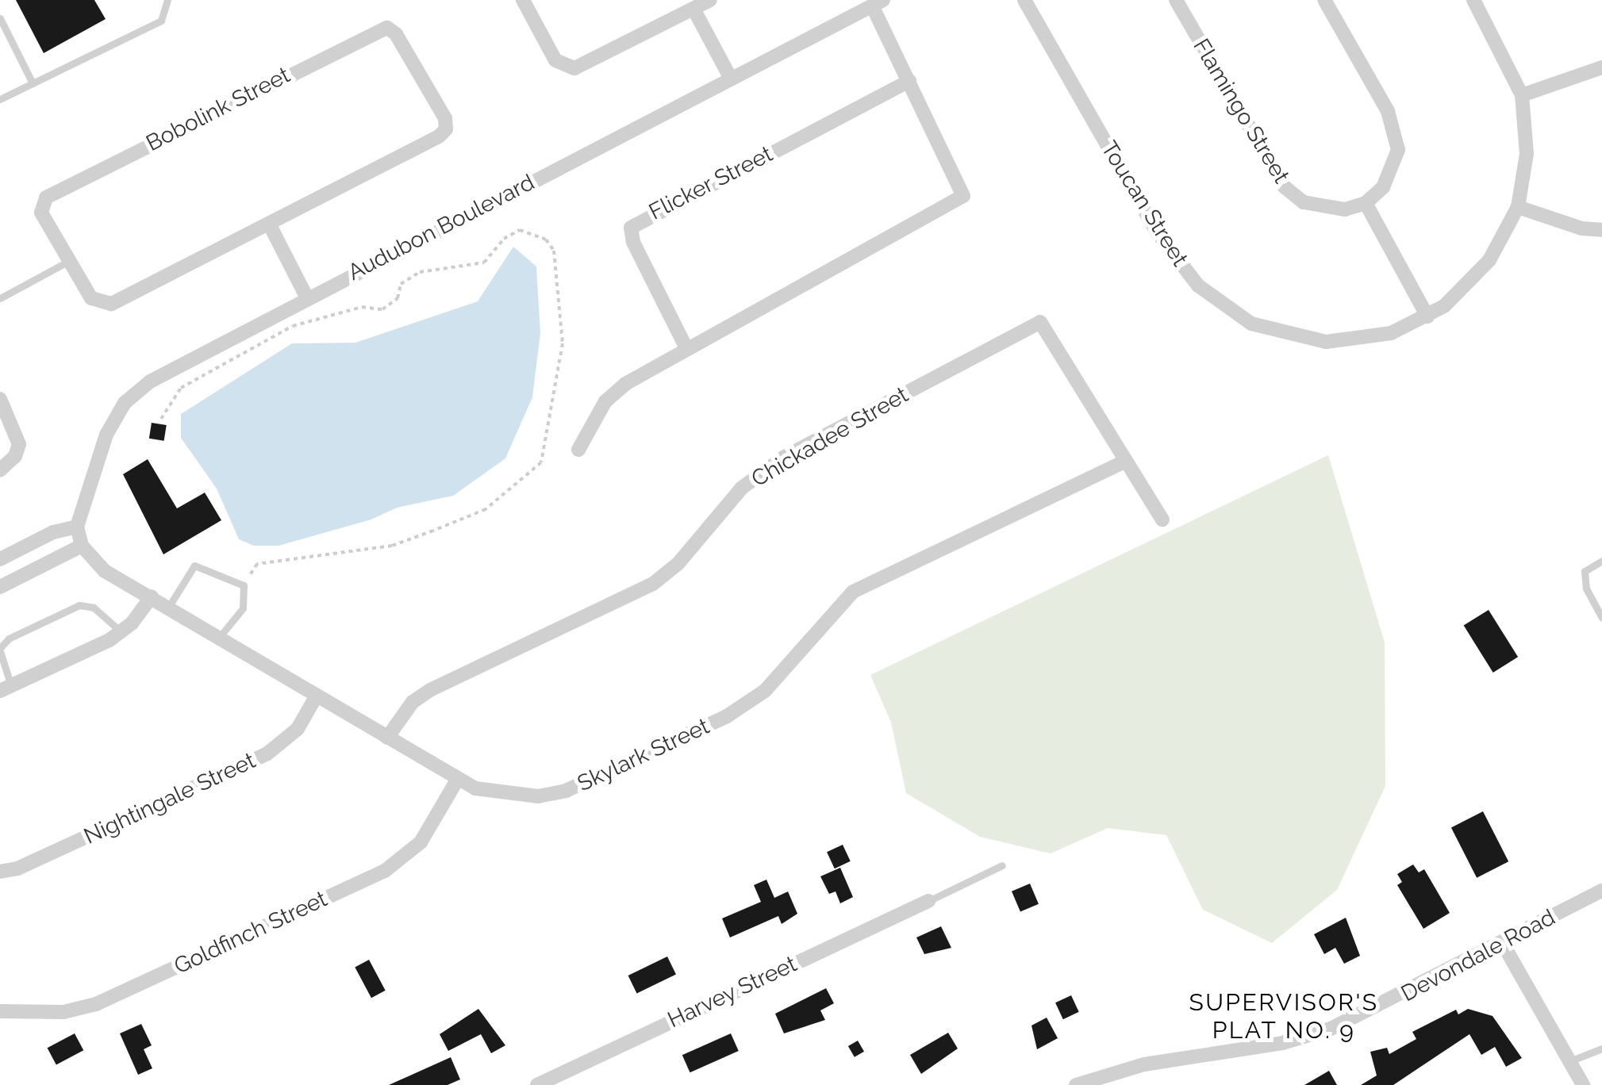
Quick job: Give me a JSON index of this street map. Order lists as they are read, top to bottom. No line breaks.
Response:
{"streets":{"street":["Bobolink Street","Flamingo Street","Flicker Street","Toucan Street","Audubon Boulevard","Chickadee Street","Skylark Street","Nightingale Street","Goldfinch Street","Devondale Road","Harvey Street"]},"crossings":[["Chickadee Street","Skylark Street"],["Skylark Street","Nightingale Street"],["Skylark Street","Goldfinch Street"]],"districts":["SUPERVISOR'S PLAT NO. 9"]}
